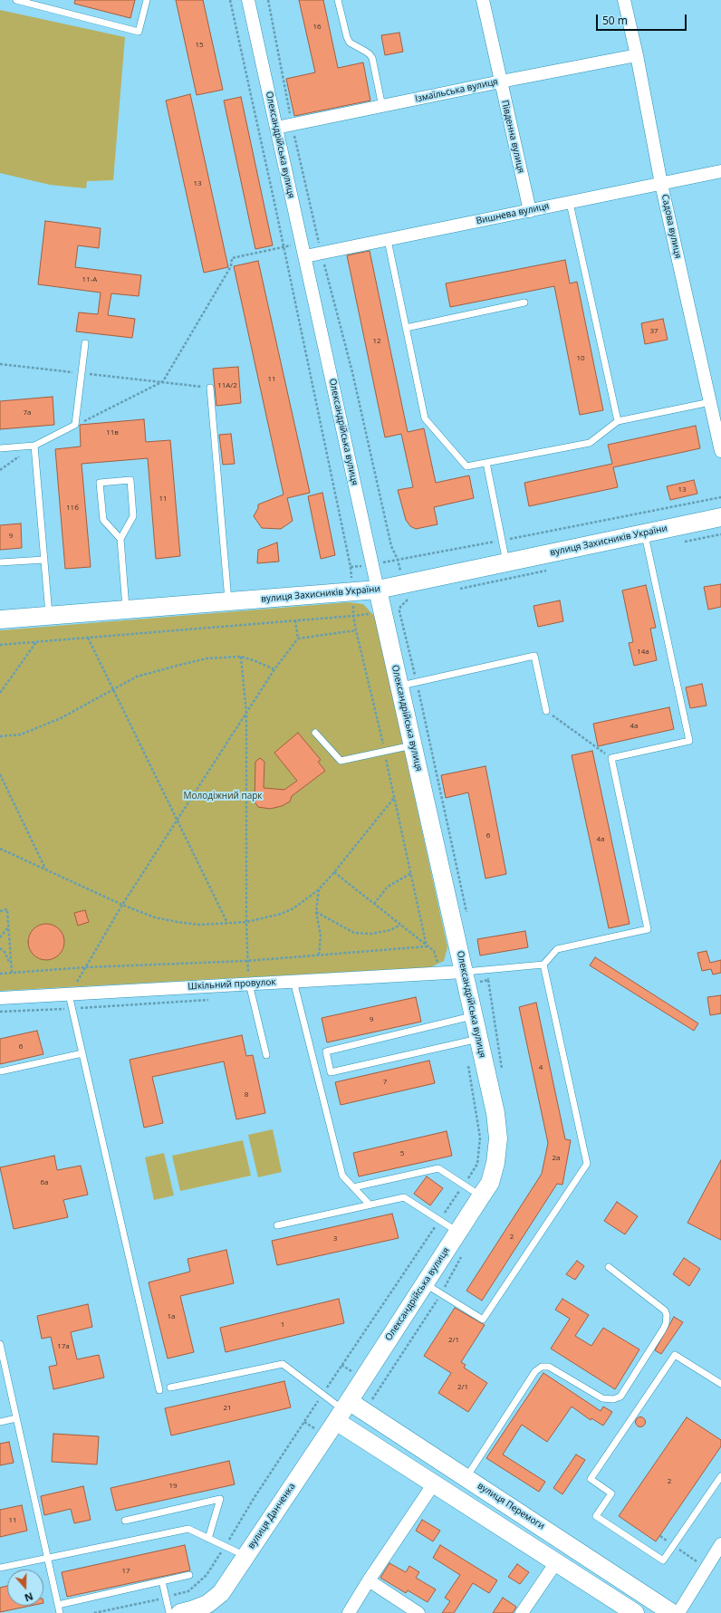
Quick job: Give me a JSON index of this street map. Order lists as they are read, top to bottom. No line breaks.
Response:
{"streets":{"main road":["Олександрійська вулиця","вулиця Захисників України","вулиця Перемоги","вулиця Данченка"],"street":["Ізмаїльська вулиця","Південна вулиця","Вишнева вулиця","Садова вулиця","Шкільний провулок"]},"crossings":[["Ізмаїльська вулиця","Південна вулиця"],["Ізмаїльська вулиця","Олександрійська вулиця"],["Ізмаїльська вулиця","Садова вулиця"],["Південна вулиця","Вишнева вулиця"],["Олександрійська вулиця","Вишнева вулиця"],["Олександрійська вулиця","вулиця Захисників України"],["Олександрійська вулиця","Шкільний провулок"],["Олександрійська вулиця","вулиця Перемоги"],["Олександрійська вулиця","вулиця Данченка"],["Вишнева вулиця","Садова вулиця"],["вулиця Перемоги","вулиця Данченка"]],"parks":["Молодіжний парк"],"house_numbers":["16","15","13","11-А","37","12","10","11","11А/2","7а","11в","13","11","11б","9","14а","4а","6","4а","9","6","4","7","8","5","2а","6а","2","3","1а","1","2/1","17а","2/1","21","2","19","11","17"],"scale_bar":"50 m","north":"bottom"}
